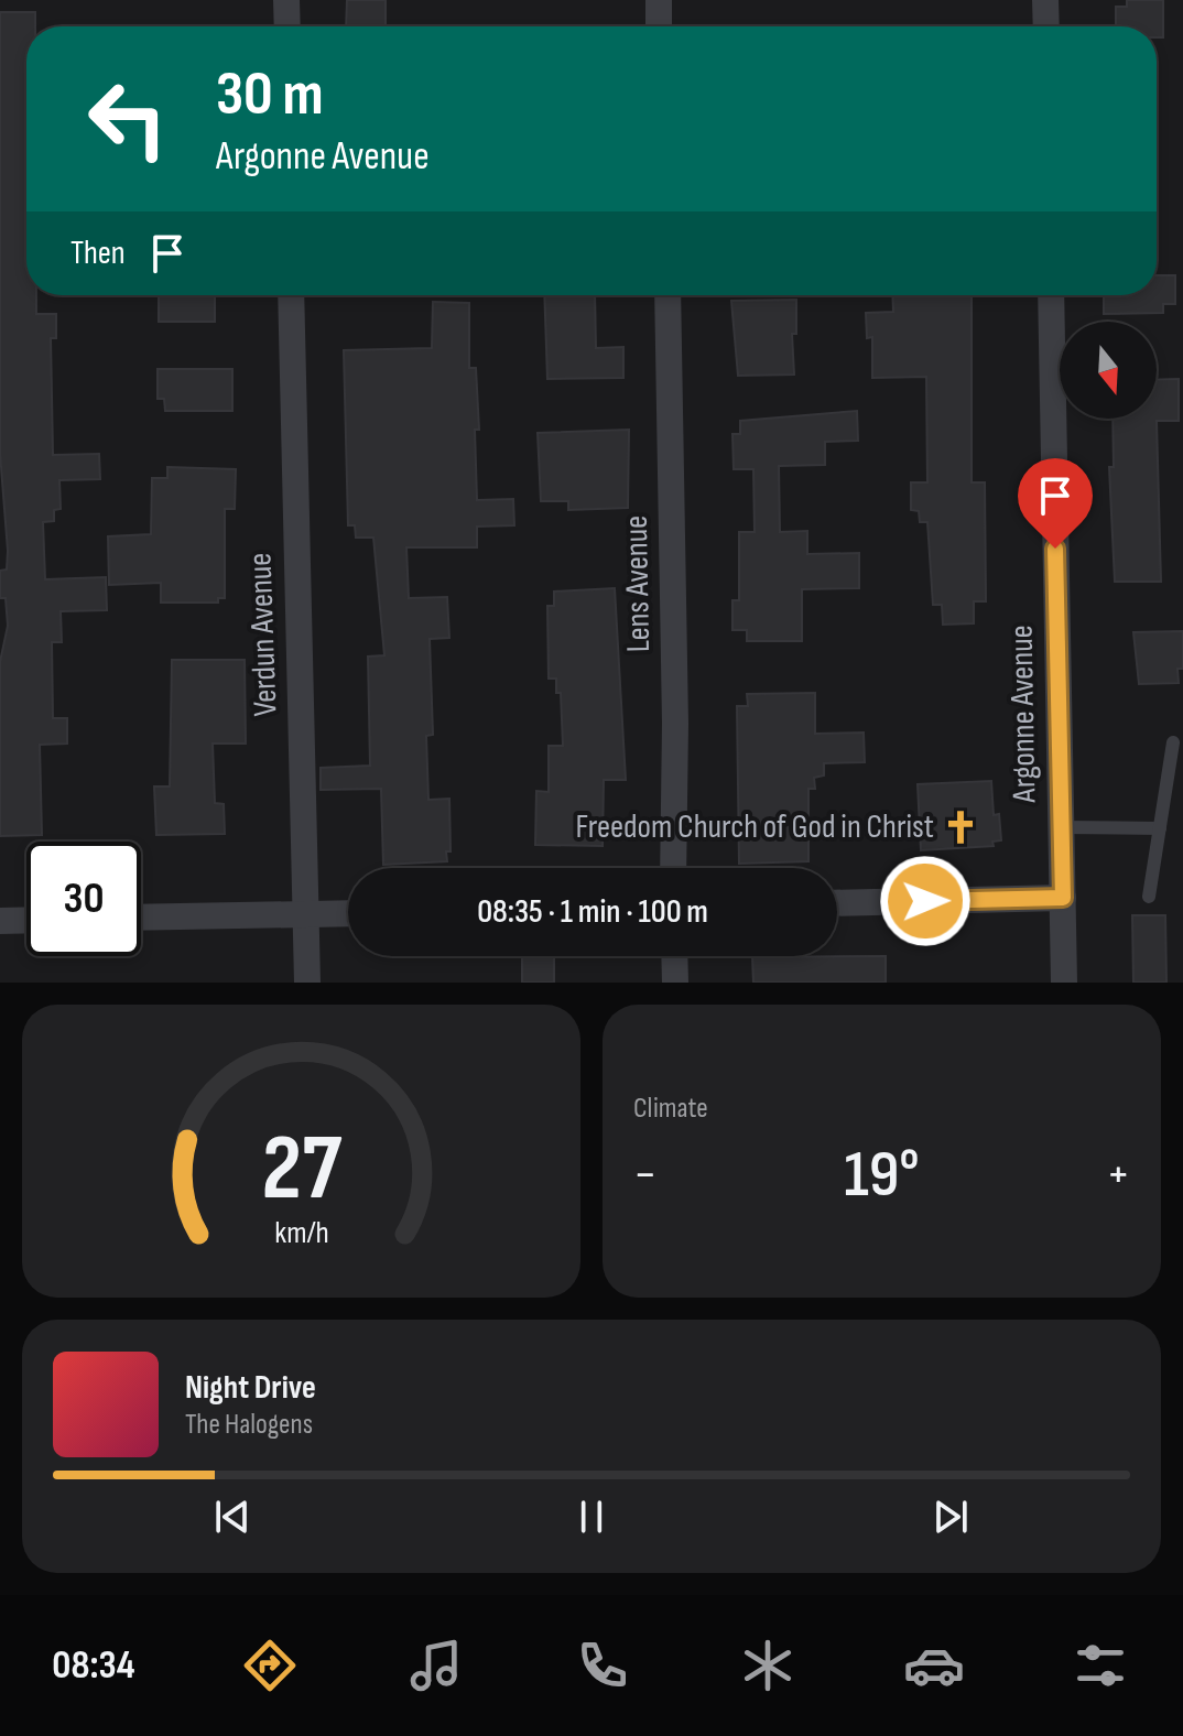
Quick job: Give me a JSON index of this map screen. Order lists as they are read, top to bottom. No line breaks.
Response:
{"streets":{"street":["Lens Avenue","Verdun Avenue","Argonne Avenue"]},"places":{"church":["Freedom Church of God in Christ"]},"north":"bottom","page":{"turn":["30 m","Argonne Avenue"],"then":"Then","limit":"30","trip":"08:35 · 1 min · 100 m","tile":"Climate","heat":["−","19°","+"],"song":["Night Drive","The Halogens"],"tabs":"08:34","gauge":["27","km/h"]}}
